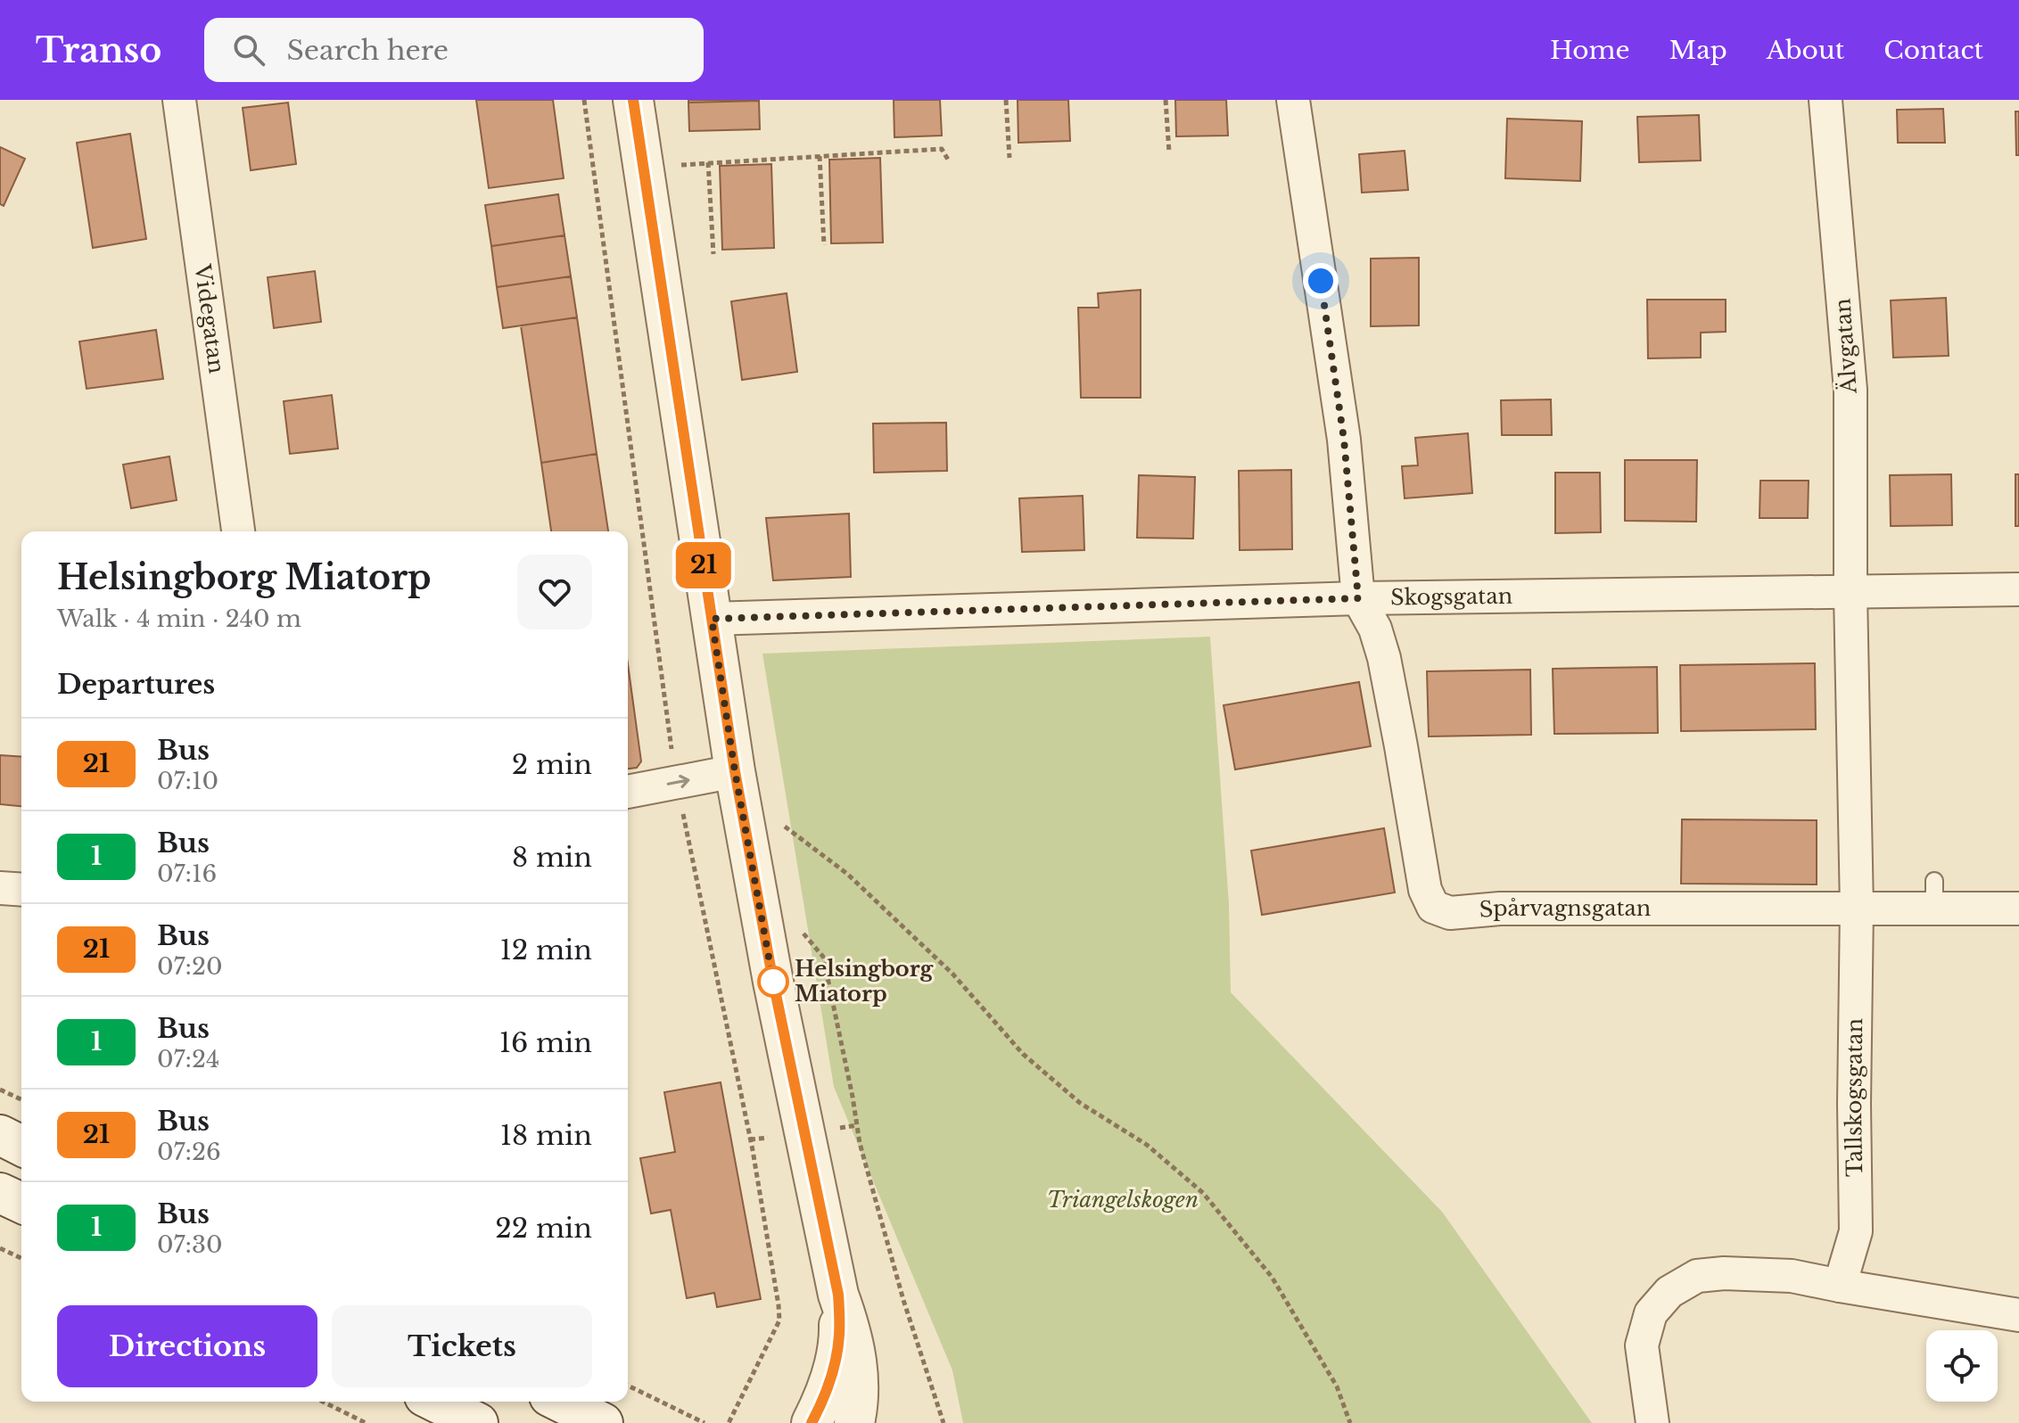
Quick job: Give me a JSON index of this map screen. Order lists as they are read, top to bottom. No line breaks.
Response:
{"streets":{"street":["Videgatan","Älvgatan","Skogsgatan","Spårvagnsgatan","Tallskogsgatan"]},"crossings":[["Älvgatan","Skogsgatan"],["Älvgatan","Tallskogsgatan"],["Skogsgatan","Spårvagnsgatan"],["Skogsgatan","Tallskogsgatan"],["Spårvagnsgatan","Tallskogsgatan"]],"parks":["Triangelskogen"],"places":["Helsingborg Miatorp"],"lines":["bus line 21"],"page":{"header":"Transo","search":"Search here","nav":["Home","Map","About","Contact"],"on_map":"21","heading":[["Helsingborg Miatorp","Walk · 4 min · 240 m"],"Departures"],"list":[{"mark":"21","name":"Bus","note":"07:10","value":"2 min"},{"mark":"1","name":"Bus","note":"07:16","value":"8 min"},{"mark":"21","name":"Bus","note":"07:20","value":"12 min"},{"mark":"1","name":"Bus","note":"07:24","value":"16 min"},{"mark":"21","name":"Bus","note":"07:26","value":"18 min"},{"mark":"1","name":"Bus","note":"07:30","value":"22 min"}],"buttons":["Directions","Tickets"]}}
